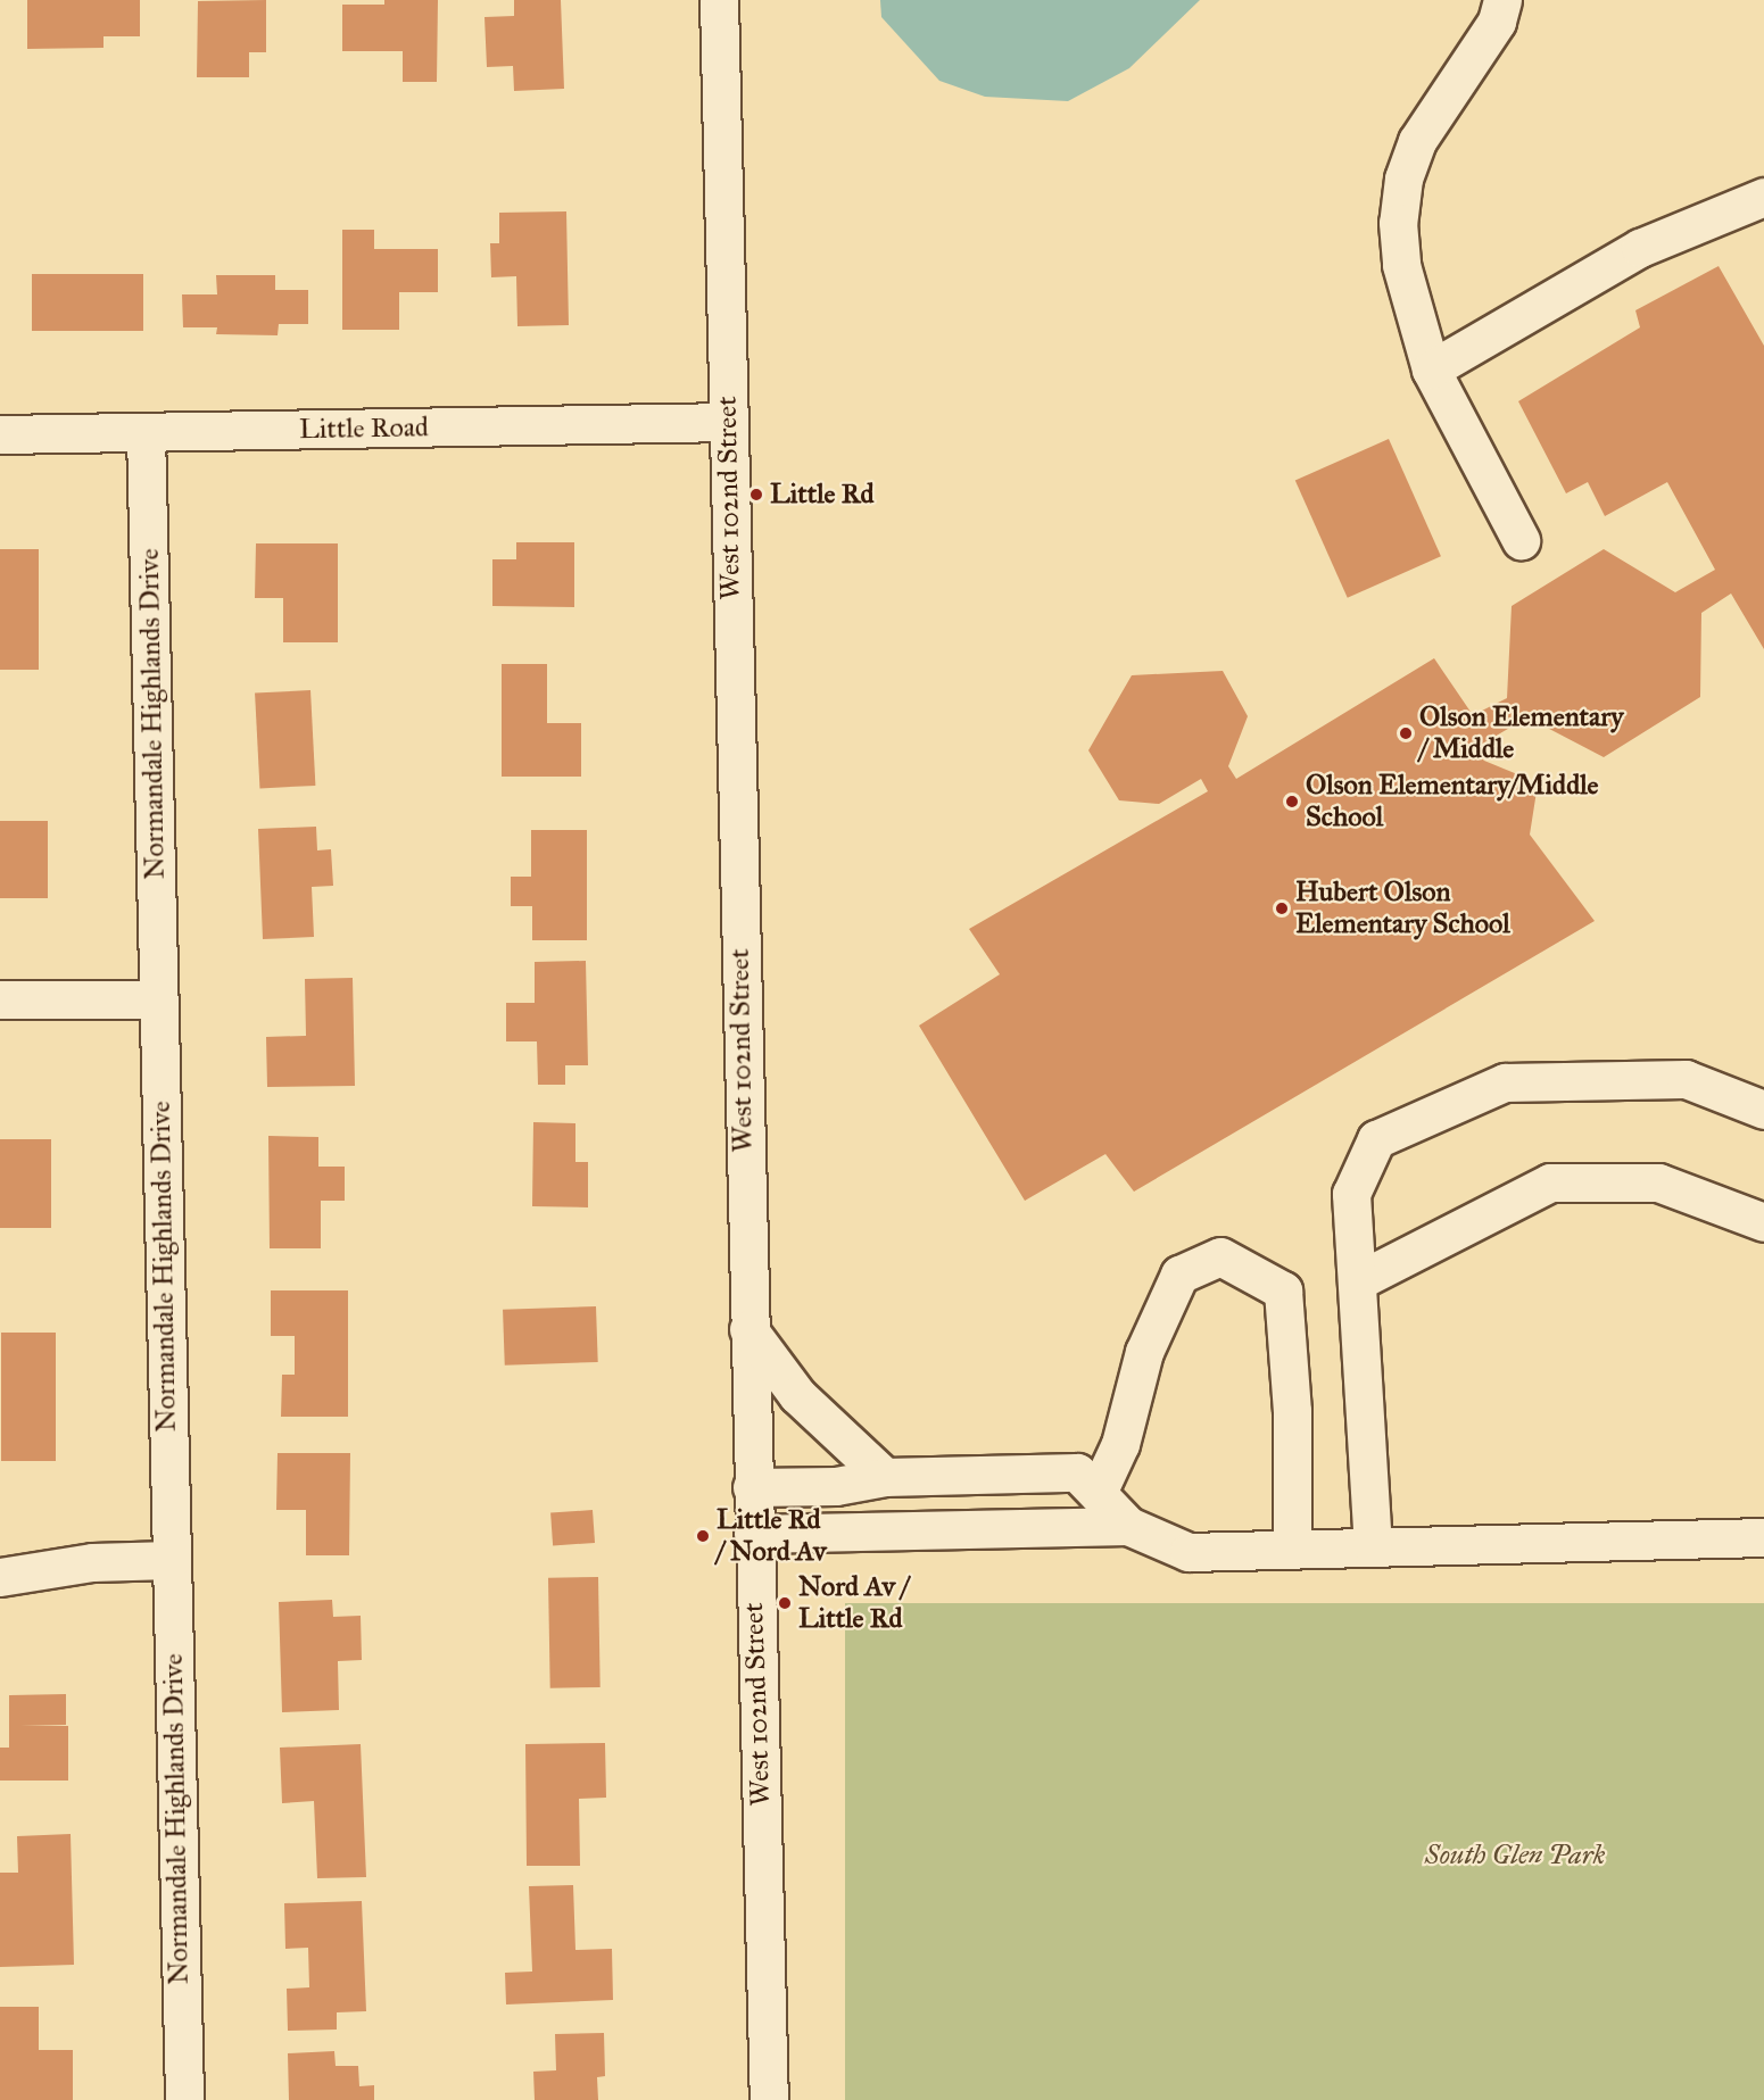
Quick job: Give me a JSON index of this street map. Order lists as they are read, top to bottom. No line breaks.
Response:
{"streets":{"street":["Little Road","West 102nd Street","Normandale Highlands Drive"]},"crossings":[["Little Road","West 102nd Street"],["Little Road","Normandale Highlands Drive"]],"parks":["South Glen Park"],"places":["Little Rd","Olson Elementary / Middle","Olson Elementary/Middle School","Hubert Olson Elementary School","Little Rd / Nord Av","Nord Av / Little Rd"]}
